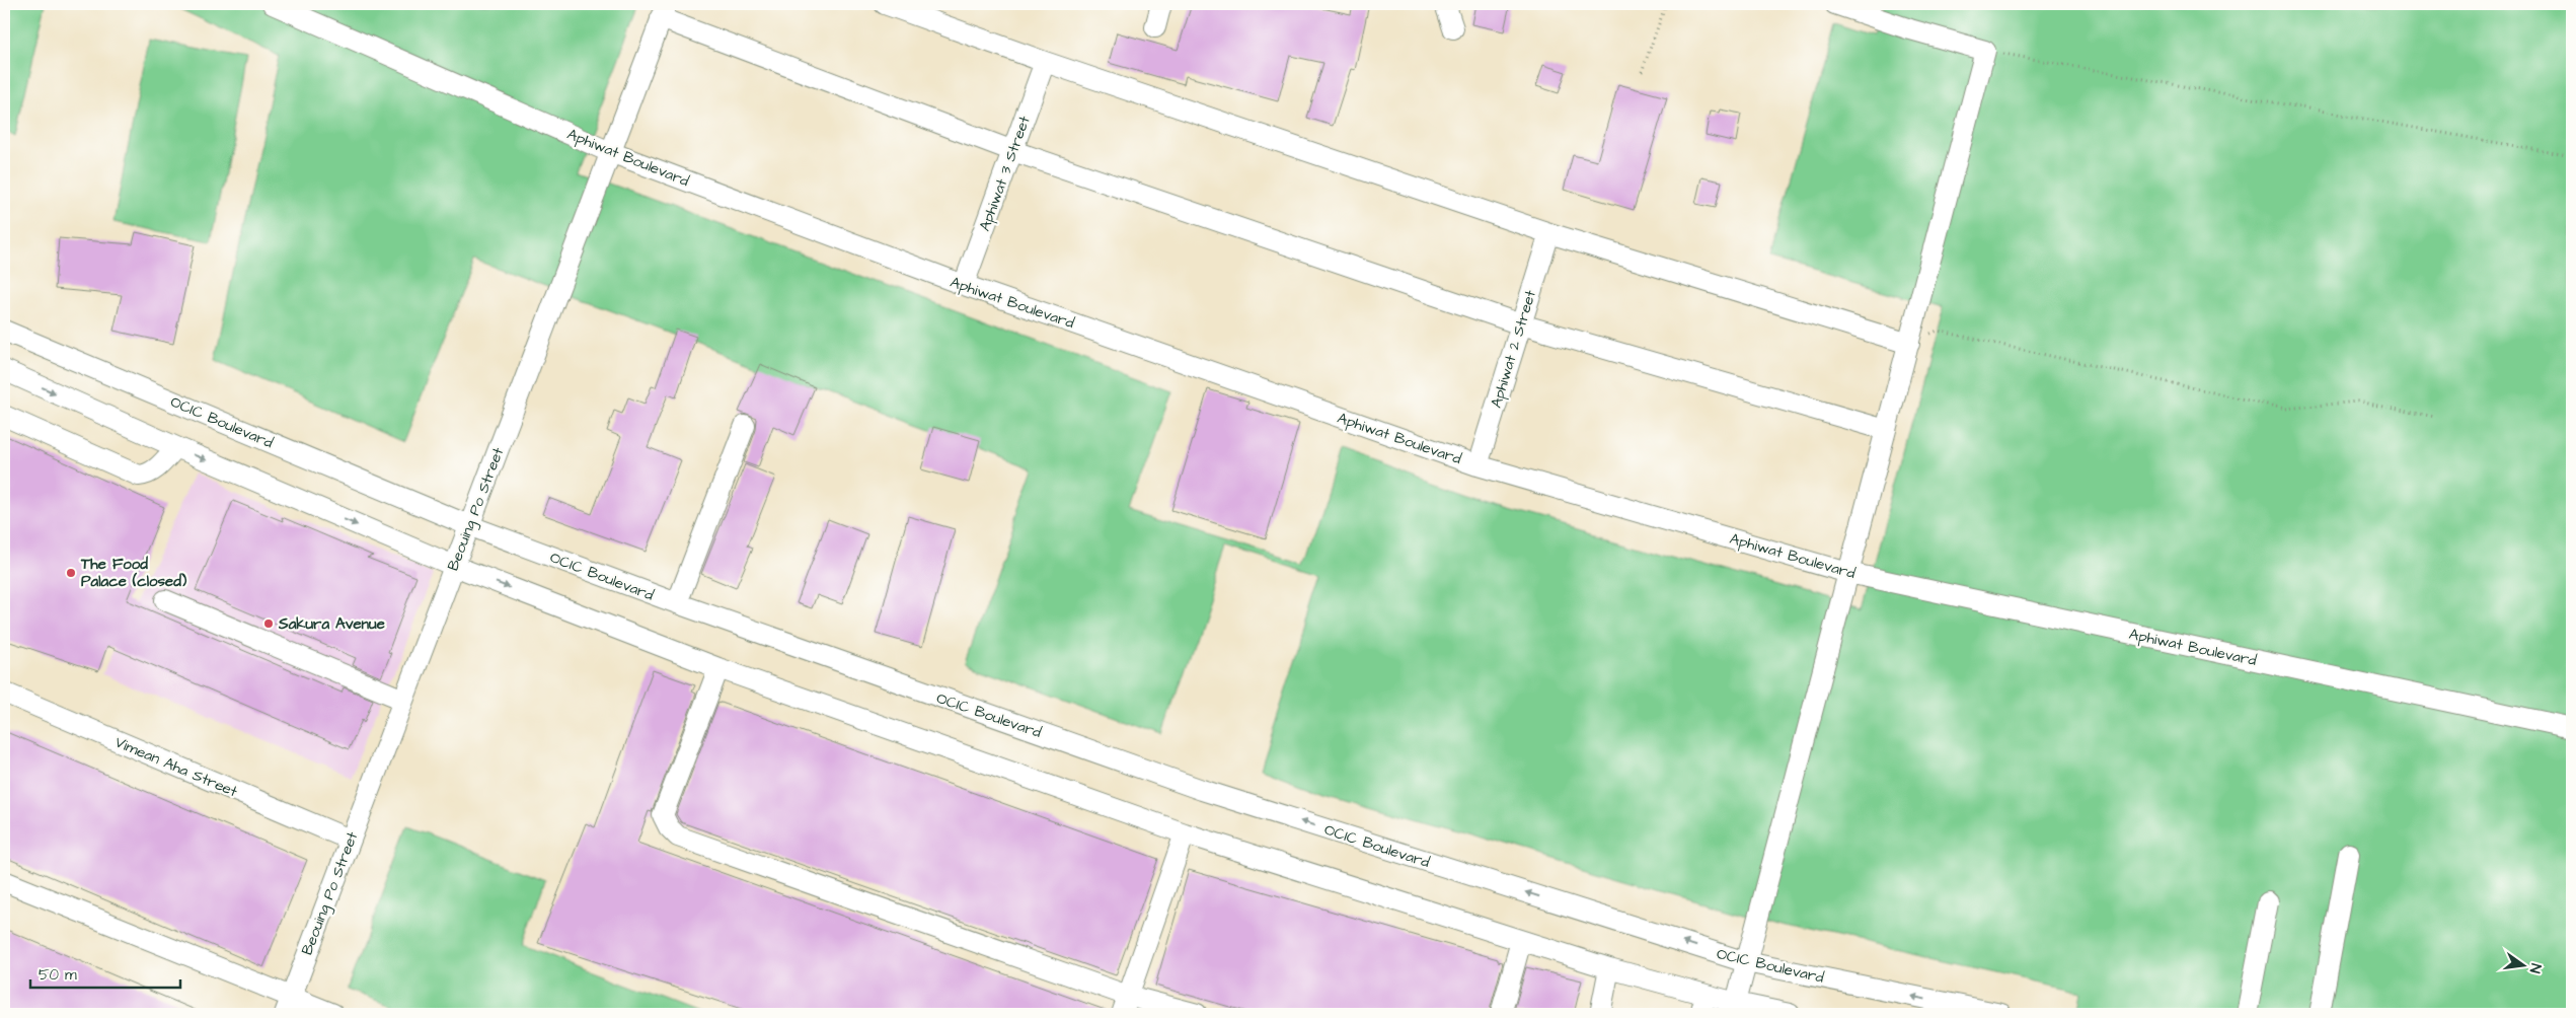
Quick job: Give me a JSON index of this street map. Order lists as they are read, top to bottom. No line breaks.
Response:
{"streets":{"street":["Aphiwat Boulevard","Aphiwat 3 Street","Aphiwat 2 Street","OCIC Boulevard","Beouing Po Street","Vimean Aha Street"]},"crossings":[["Aphiwat Boulevard","Aphiwat 3 Street"],["Aphiwat Boulevard","Aphiwat 2 Street"],["Aphiwat Boulevard","Beouing Po Street"],["OCIC Boulevard","Beouing Po Street"],["Beouing Po Street","Vimean Aha Street"]],"places":["The Food Palace (closed)","Sakura Avenue"],"scale_bar":"50 m","north":"right"}
